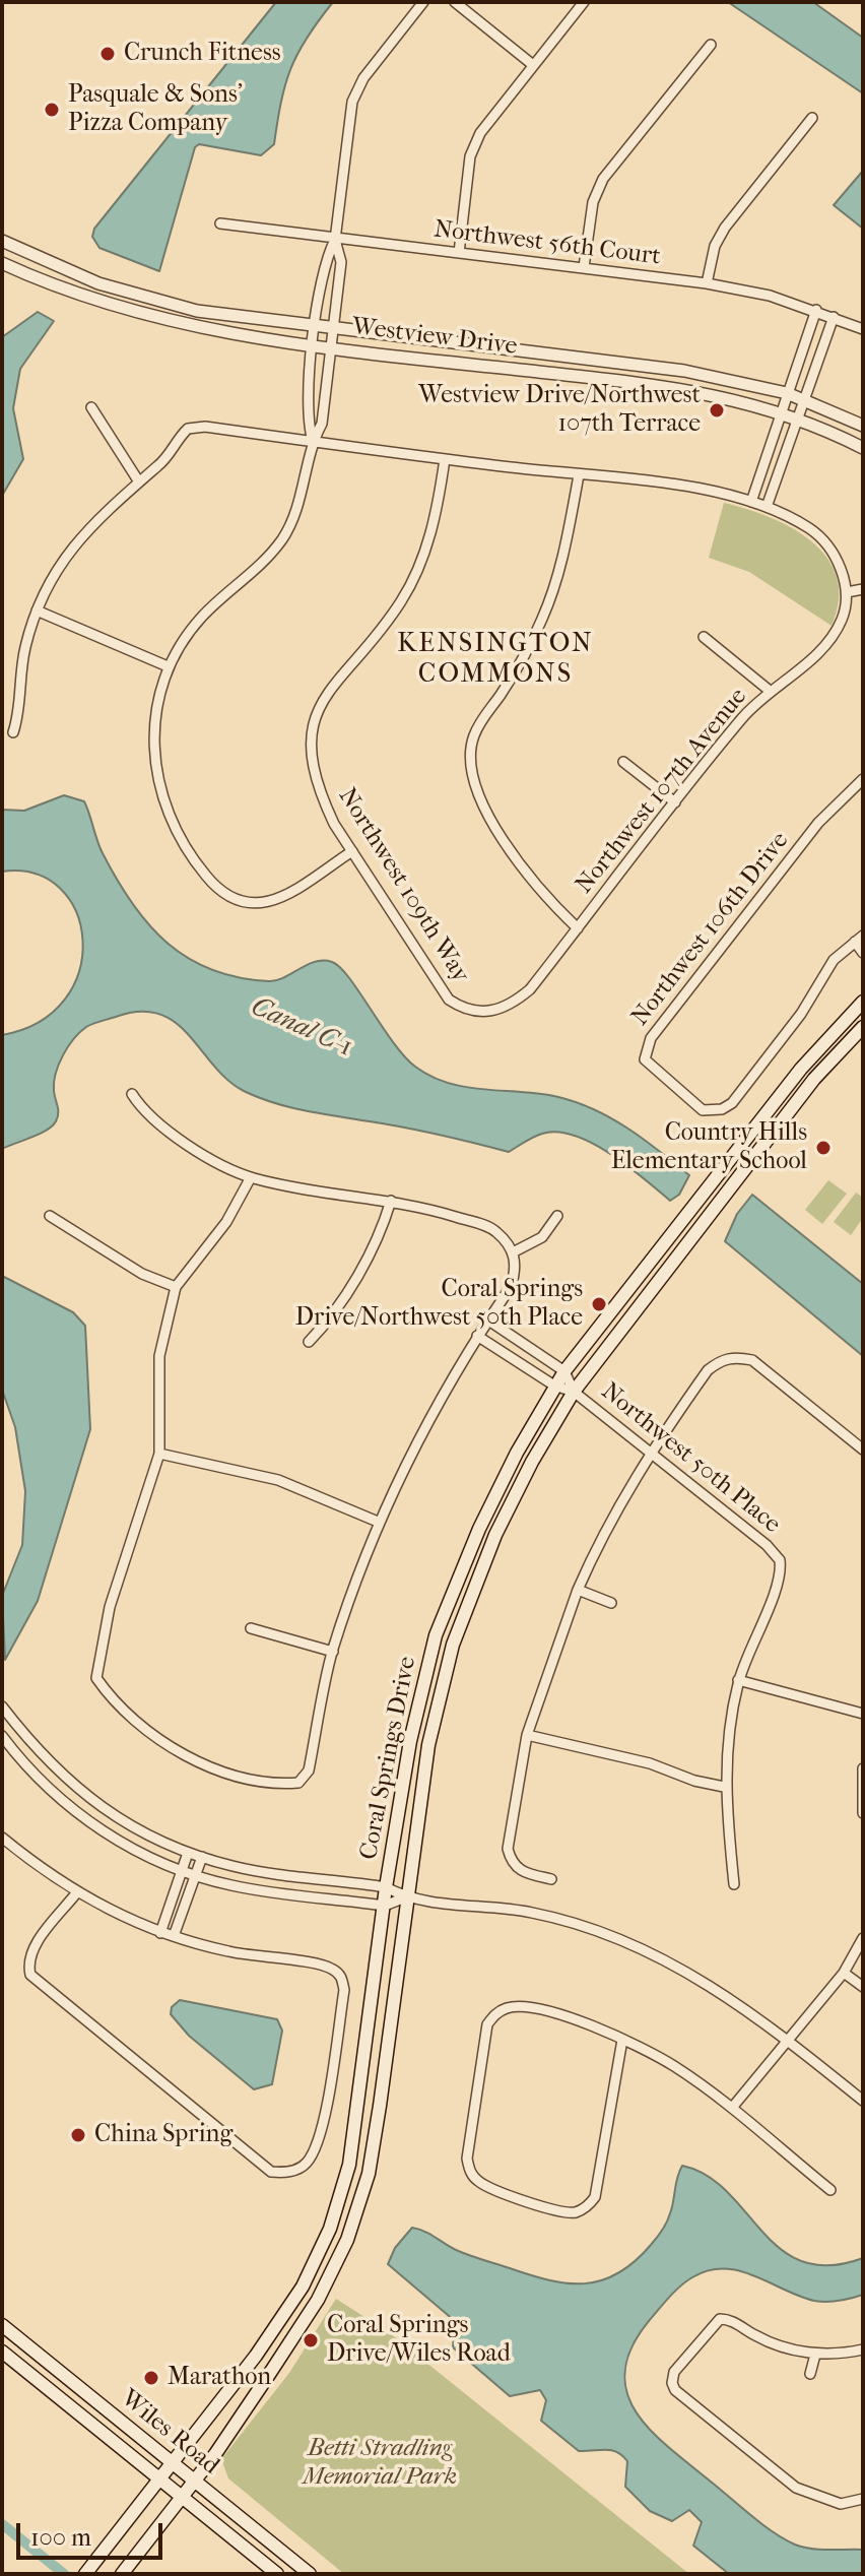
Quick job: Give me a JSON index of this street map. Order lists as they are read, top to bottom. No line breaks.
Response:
{"streets":{"main road":["Coral Springs Drive","Wiles Road"],"street":["Northwest 56th Court","Westview Drive","Northwest 107th Avenue","Northwest 109th Way","Northwest 106th Drive","Northwest 50th Place"]},"crossings":[["Northwest 107th Avenue","Northwest 109th Way"],["Northwest 50th Place","Coral Springs Drive"],["Coral Springs Drive","Wiles Road"]],"districts":["KENSINGTON COMMONS"],"water":["Canal C-1"],"parks":["Betti Stradling Memorial Park"],"places":["Crunch Fitness","Pasquale & Sons' Pizza Company","Westview Drive/Northwest 107th Terrace","Country Hills Elementary School","Coral Springs Drive/Northwest 50th Place","China Spring","Coral Springs Drive/Wiles Road","Marathon"],"scale_bar":"100 m"}
